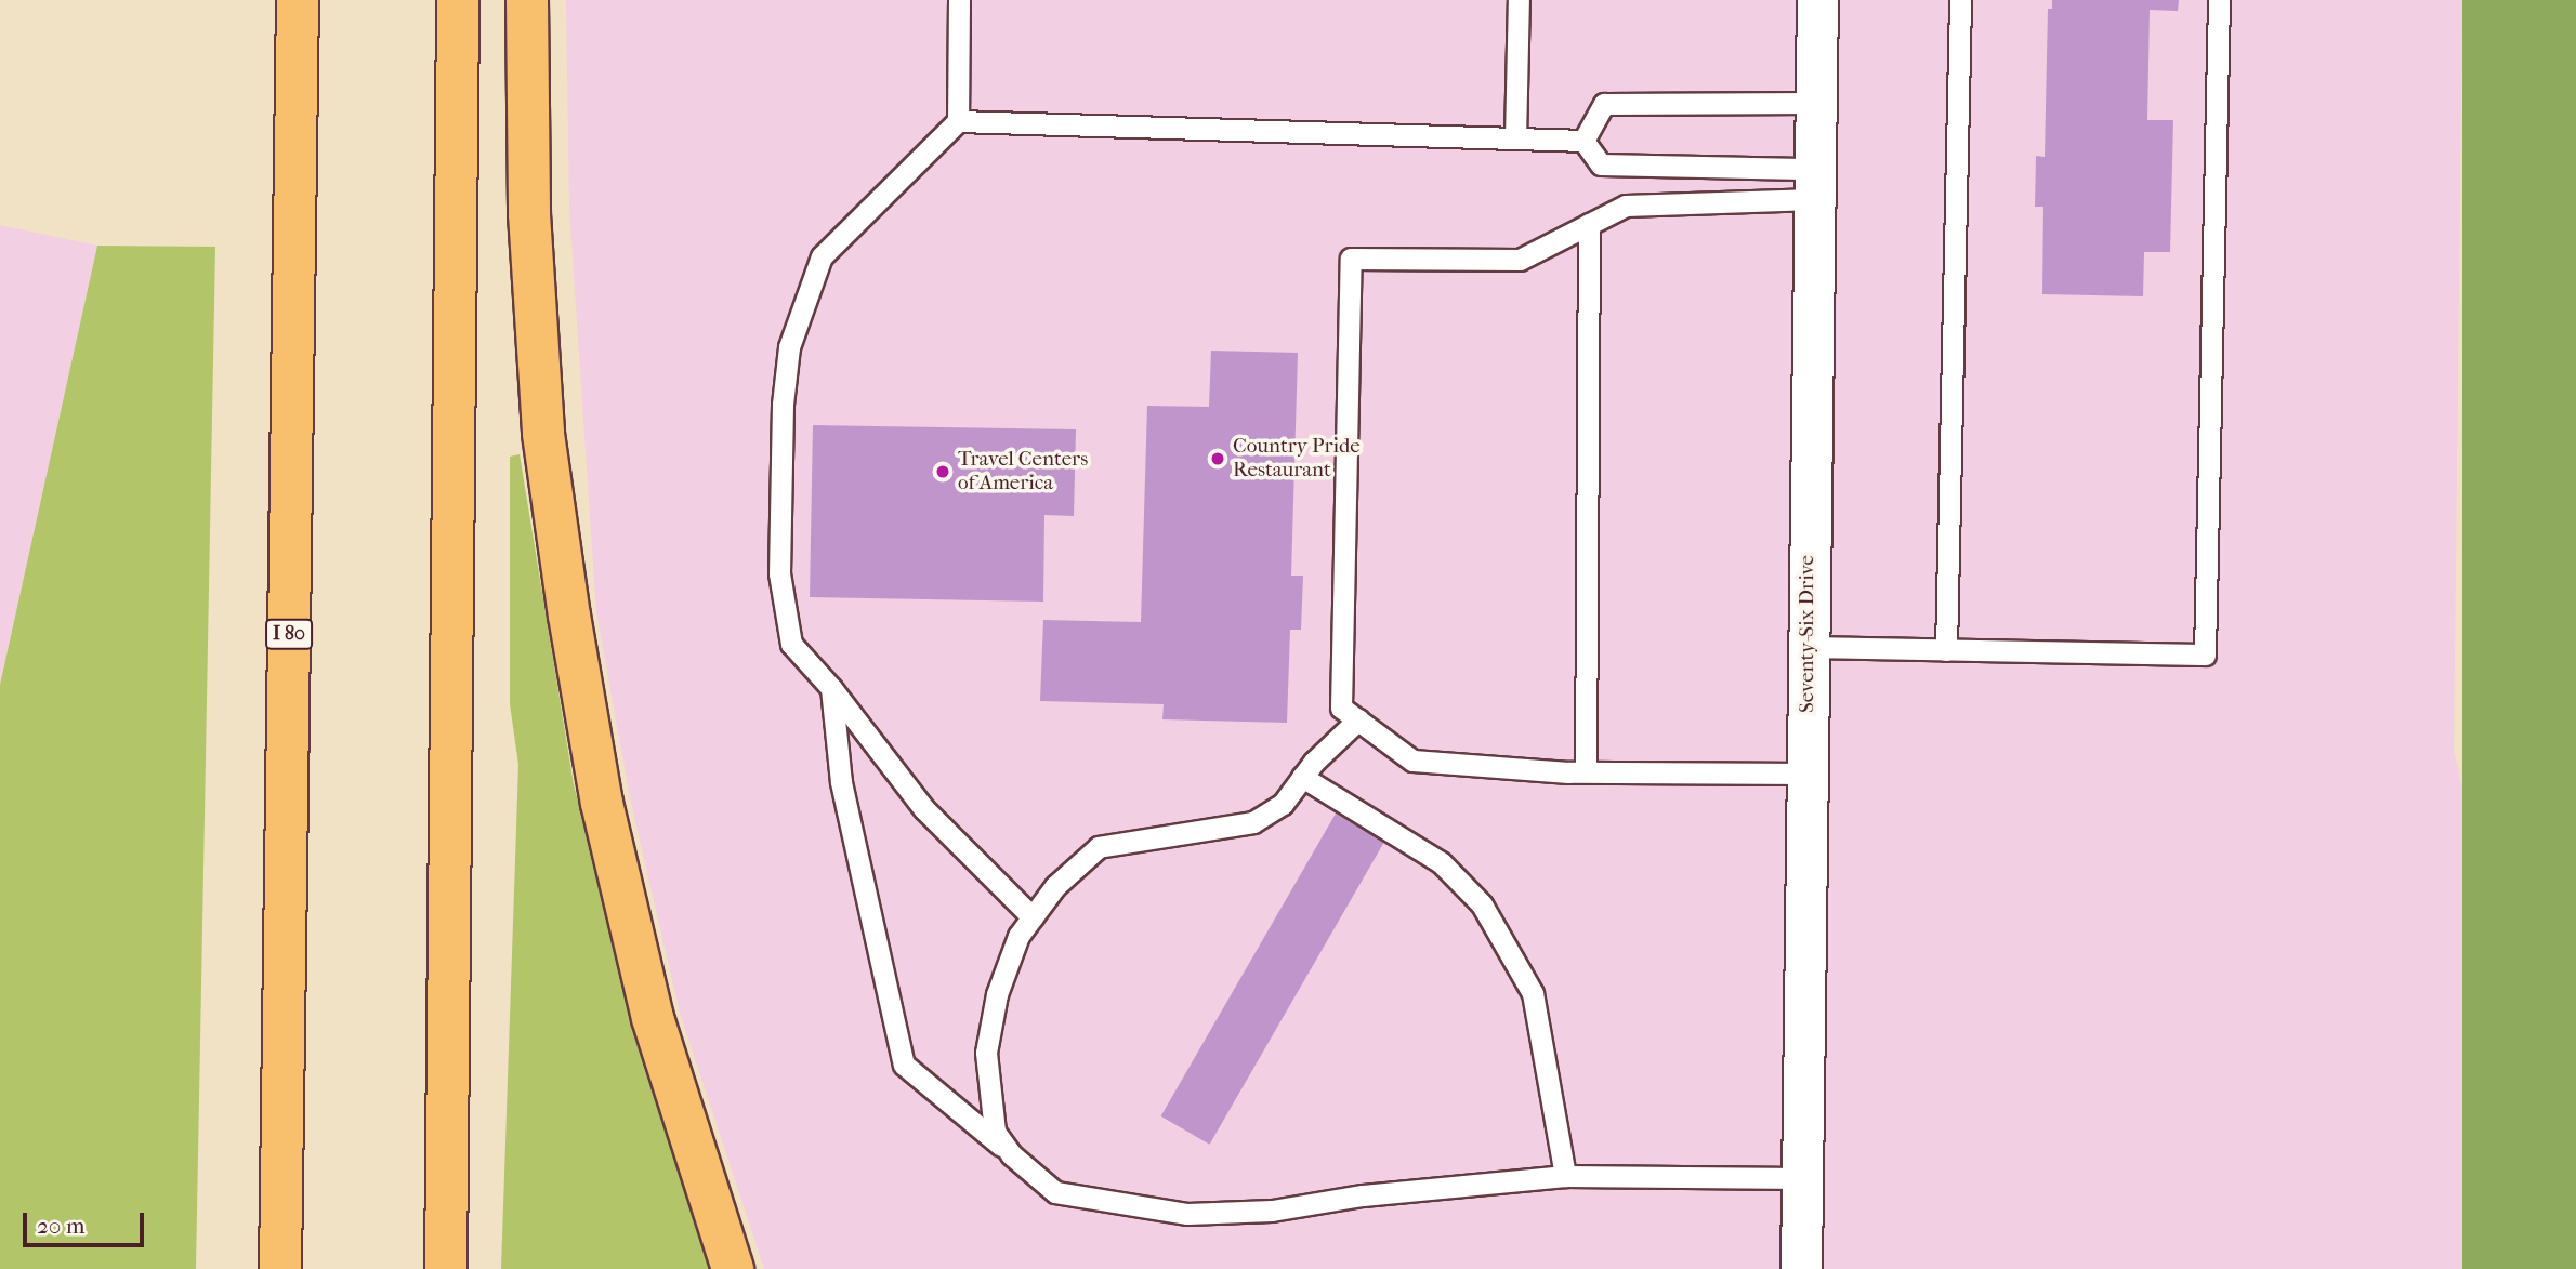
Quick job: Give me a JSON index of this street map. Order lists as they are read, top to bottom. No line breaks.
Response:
{"streets":{"highway":["I 80"],"street":["Seventy-Six Drive"]},"places":["Country Pride Restaurant","Travel Centers of America"],"scale_bar":"20 m"}
